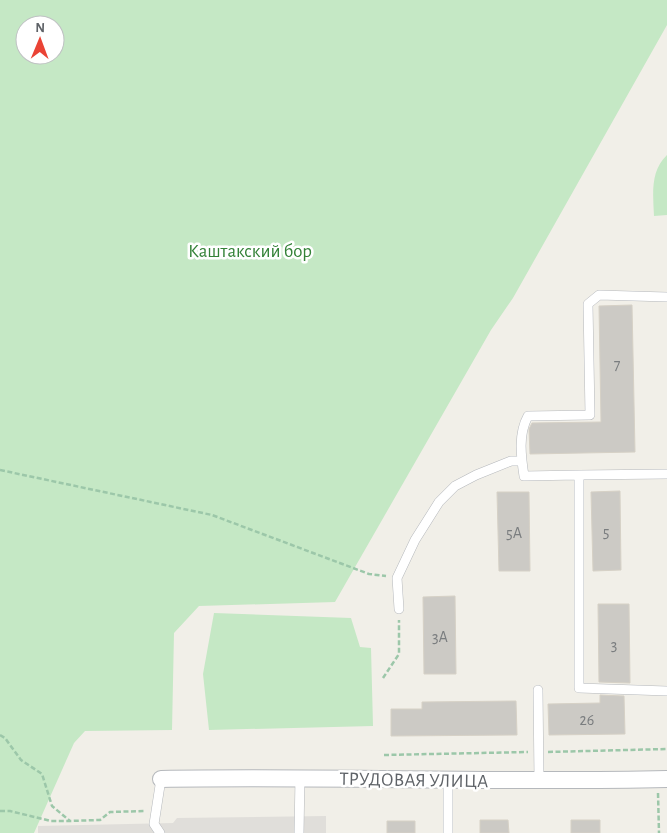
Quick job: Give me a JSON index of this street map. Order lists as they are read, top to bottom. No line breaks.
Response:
{"streets":{"street":["ТРУДОВАЯ УЛИЦА"]},"parks":["Каштакский бор"],"house_numbers":["7","5","5А","3А","3","26"],"north":"top"}
